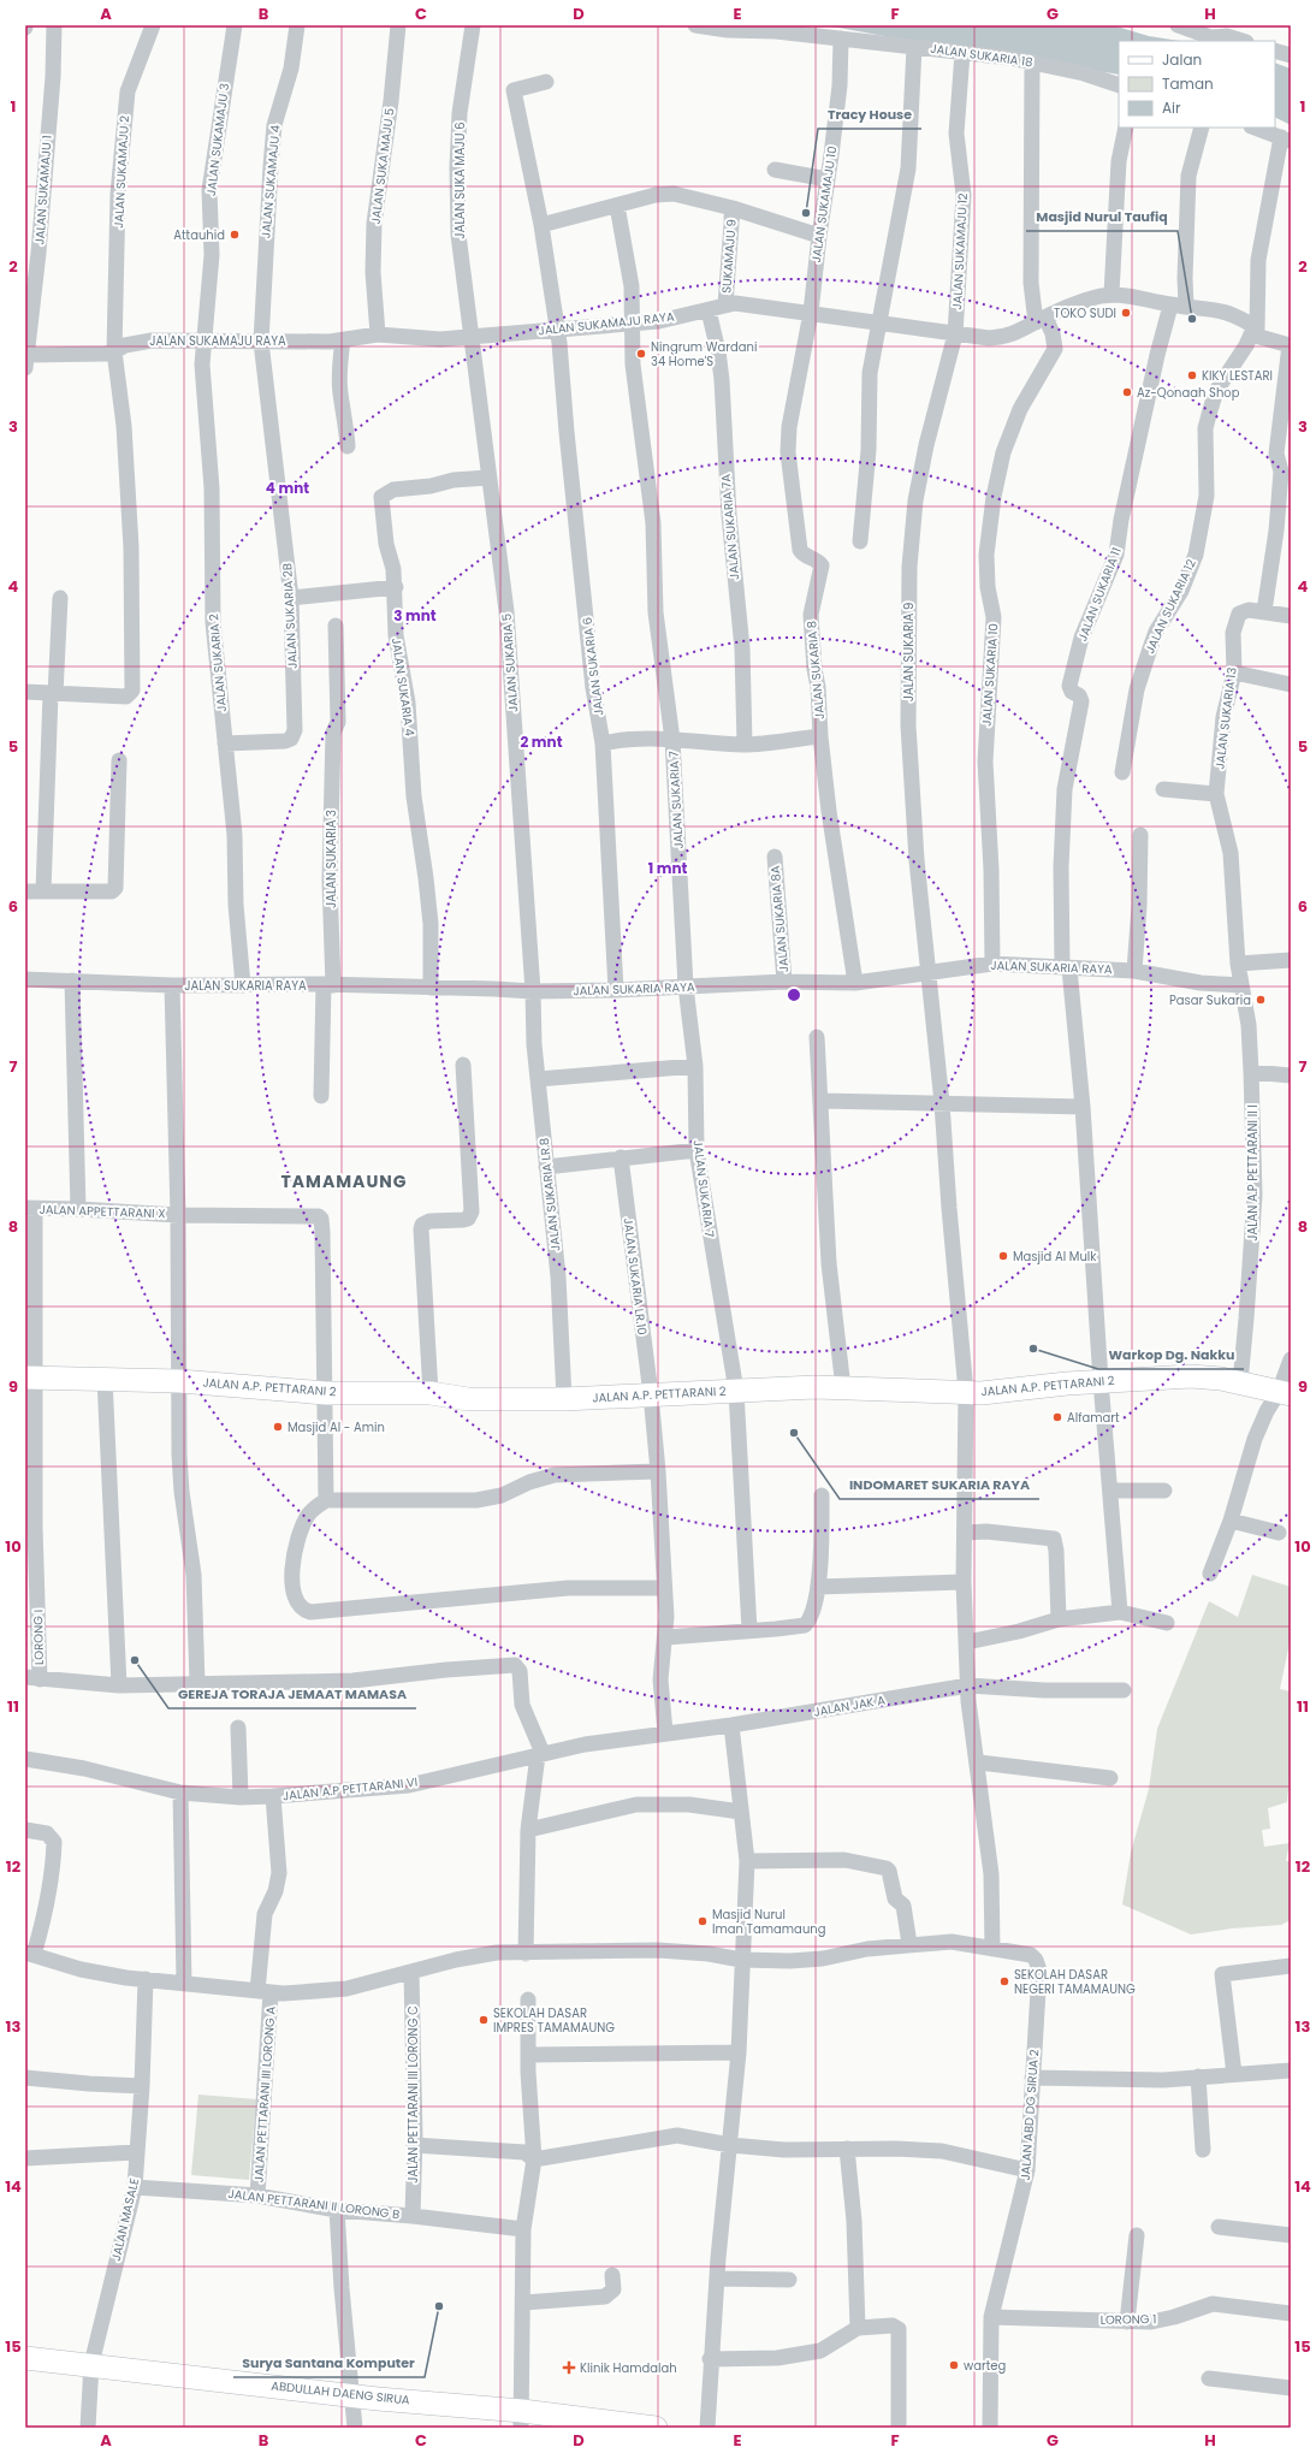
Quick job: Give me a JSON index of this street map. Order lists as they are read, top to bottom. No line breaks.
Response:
{"streets":{"street":["JALAN SUKARIA 18","JALAN SUKAMAJU 3","JALAN SUKA MAJU 5","JALAN SUKAMAJU 2","JALAN SUKA MAJU 6","JALAN SUKAMAJU 4","JALAN SUKAMAJU 1","JALAN SUKAMAJU 10","JALAN SUKAMAJU 12","JALAN SUKAMAJU RAYA","JALAN SUKARIA 7A","JALAN SUKARIA 11","JALAN SUKARIA 12","JALAN SUKARIA 2B","JALAN SUKARIA 9","JALAN SUKARIA 2","JALAN SUKARIA 5","JALAN SUKARIA 6","JALAN SUKARIA 8","JALAN SUKARIA 10","JALAN SUKARIA 4","JALAN SUKARIA 13","JALAN SUKARIA 7","JALAN SUKARIA 3","JALAN SUKARIA 8A","JALAN SUKARIA RAYA","JALAN A.P PETTARANI II I","JALAN SUKARIA LR.8","JALAN APPETTARANI X","JALAN SUKARIA LR.10","JALAN A.P. PETTARANI 2","LORONG I","JALAN JAK A","JALAN A.P PETTARANI VI","JALAN PETTARANI III LORONG A","JALAN PETTARANI III LORONG C","JALAN ABD DG SIRUA 2","JALAN PETTARANI II LORONG B","JALAN MASALE","LORONG 1","ABDULLAH DAENG SIRUA"]},"crossings":[["JALAN SUKARIA 18","JALAN SUKAMAJU 10"],["JALAN SUKARIA 18","JALAN SUKAMAJU 12"],["JALAN SUKARIA 18","JALAN SUKARIA 10"],["JALAN SUKAMAJU 3","JALAN SUKAMAJU RAYA"],["JALAN SUKAMAJU 3","JALAN SUKARIA 2"],["JALAN SUKA MAJU 5","JALAN SUKAMAJU RAYA"],["JALAN SUKAMAJU 2","JALAN SUKAMAJU RAYA"],["JALAN SUKA MAJU 6","JALAN SUKAMAJU RAYA"],["JALAN SUKA MAJU 6","JALAN SUKARIA 5"],["JALAN SUKAMAJU 4","JALAN SUKAMAJU RAYA"],["JALAN SUKAMAJU 4","JALAN SUKARIA 2B"],["JALAN SUKAMAJU 1","JALAN SUKAMAJU RAYA"],["JALAN SUKAMAJU 10","JALAN SUKAMAJU RAYA"],["JALAN SUKAMAJU 10","JALAN SUKARIA 8"],["JALAN SUKAMAJU 12","JALAN SUKAMAJU RAYA"],["JALAN SUKAMAJU 12","JALAN SUKARIA 9"],["JALAN SUKAMAJU RAYA","JALAN SUKARIA 7A"],["JALAN SUKAMAJU RAYA","JALAN SUKARIA 11"],["JALAN SUKAMAJU RAYA","JALAN SUKARIA 12"],["JALAN SUKAMAJU RAYA","JALAN SUKARIA 2B"],["JALAN SUKAMAJU RAYA","JALAN SUKARIA 9"],["JALAN SUKAMAJU RAYA","JALAN SUKARIA 2"],["JALAN SUKAMAJU RAYA","JALAN SUKARIA 5"],["JALAN SUKAMAJU RAYA","JALAN SUKARIA 6"],["JALAN SUKAMAJU RAYA","JALAN SUKARIA 8"],["JALAN SUKAMAJU RAYA","JALAN SUKARIA 10"],["JALAN SUKAMAJU RAYA","JALAN SUKARIA 7"],["JALAN SUKARIA 11","JALAN SUKARIA RAYA"],["JALAN SUKARIA 11","JALAN A.P. PETTARANI 2"],["JALAN SUKARIA 2B","JALAN SUKARIA 2"],["JALAN SUKARIA 9","JALAN SUKARIA RAYA"],["JALAN SUKARIA 9","JALAN A.P. PETTARANI 2"],["JALAN SUKARIA 9","JALAN JAK A"],["JALAN SUKARIA 9","JALAN ABD DG SIRUA 2"],["JALAN SUKARIA 2","JALAN SUKARIA RAYA"],["JALAN SUKARIA 5","JALAN SUKARIA 4"],["JALAN SUKARIA 5","JALAN SUKARIA RAYA"],["JALAN SUKARIA 5","JALAN SUKARIA LR.8"],["JALAN SUKARIA 6","JALAN SUKARIA RAYA"],["JALAN SUKARIA 8","JALAN SUKARIA RAYA"],["JALAN SUKARIA 10","JALAN SUKARIA RAYA"],["JALAN SUKARIA 4","JALAN SUKARIA RAYA"],["JALAN SUKARIA 13","JALAN A.P PETTARANI II I"],["JALAN SUKARIA 7","JALAN SUKARIA RAYA"],["JALAN SUKARIA 7","JALAN A.P. PETTARANI 2"],["JALAN SUKARIA 3","JALAN SUKARIA RAYA"],["JALAN SUKARIA 8A","JALAN SUKARIA RAYA"],["JALAN SUKARIA RAYA","JALAN A.P PETTARANI II I"],["JALAN SUKARIA RAYA","JALAN SUKARIA LR.8"],["JALAN A.P PETTARANI II I","JALAN A.P. PETTARANI 2"],["JALAN SUKARIA LR.8","JALAN A.P. PETTARANI 2"],["JALAN APPETTARANI X","JALAN A.P. PETTARANI 2"],["JALAN APPETTARANI X","LORONG I"],["JALAN SUKARIA LR.10","JALAN A.P. PETTARANI 2"],["JALAN SUKARIA LR.10","JALAN A.P PETTARANI VI"],["JALAN A.P. PETTARANI 2","LORONG I"],["JALAN JAK A","JALAN A.P PETTARANI VI"],["JALAN A.P PETTARANI VI","JALAN PETTARANI III LORONG A"],["JALAN PETTARANI III LORONG A","JALAN ABD DG SIRUA 2"],["JALAN PETTARANI III LORONG A","JALAN PETTARANI II LORONG B"],["JALAN PETTARANI III LORONG C","JALAN ABD DG SIRUA 2"],["JALAN PETTARANI III LORONG C","JALAN PETTARANI II LORONG B"],["JALAN ABD DG SIRUA 2","JALAN MASALE"],["JALAN ABD DG SIRUA 2","LORONG 1"],["JALAN PETTARANI II LORONG B","JALAN MASALE"],["JALAN MASALE","ABDULLAH DAENG SIRUA"]],"districts":["TAMAMAUNG"],"places":{"other":["Tracy House","Attauhid","TOKO SUDI","Masjid Nurul Taufiq","Ningrum Wardani 34 Home'S","KIKY LESTARI","Az-Qonaah Shop","Pasar Sukaria","Masjid Al Mulk","Warkop Dg. Nakku","Alfamart","Masjid Al - Amin","INDOMARET SUKARIA RAYA","GEREJA TORAJA JEMAAT MAMASA","Masjid Nurul Iman Tamamaung","SEKOLAH DASAR NEGERI TAMAMAUNG","SEKOLAH DASAR IMPRES TAMAMAUNG","Surya Santana Komputer","warteg"],"health":["Klinik Hamdalah"]},"legend":["Jalan","Taman","Air"],"grid":{"columns":["A","B","C","D","E","F","G","H"],"rows":["1","2","3","4","5","6","7","8","9","10","11","12","13","14","15"]},"rings":["4 mnt","3 mnt","2 mnt","1 mnt"]}
